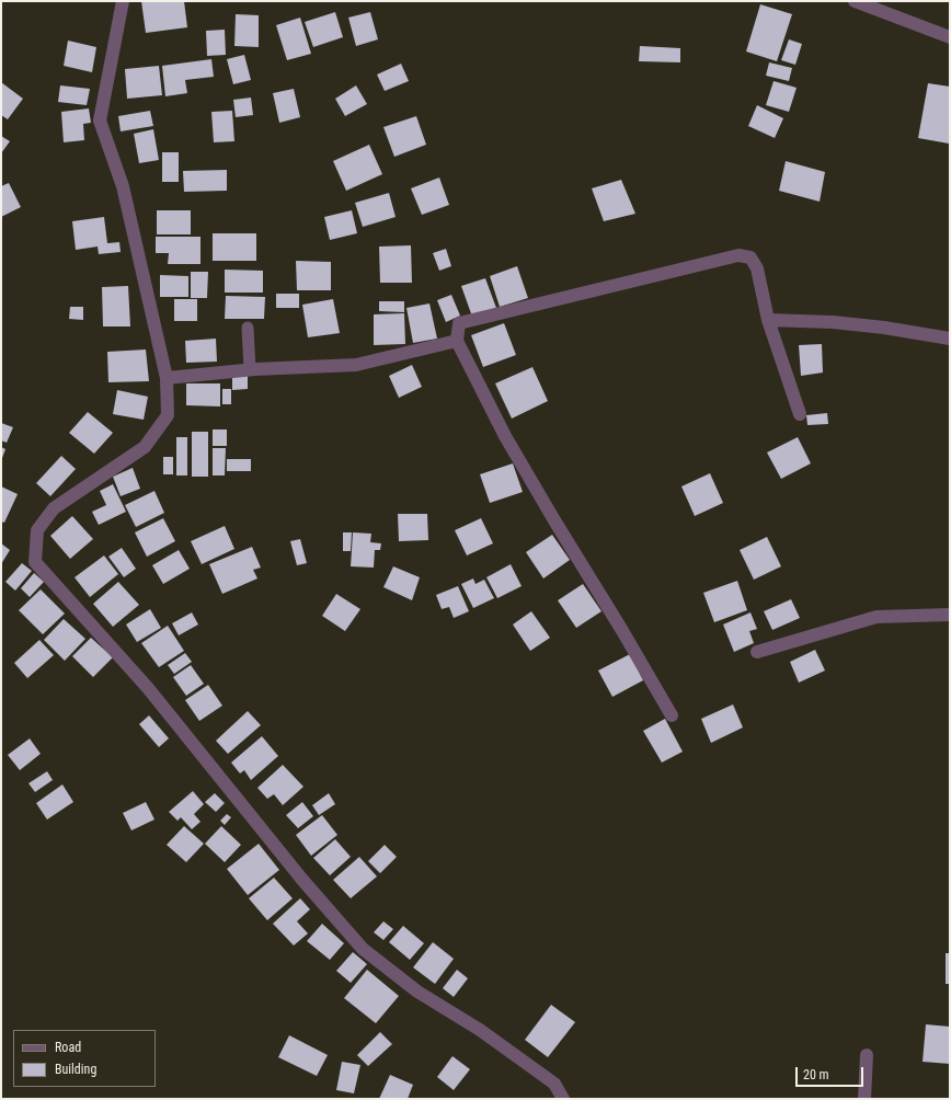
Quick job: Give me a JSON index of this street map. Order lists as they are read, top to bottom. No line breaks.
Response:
{"legend":["Road","Building"],"scale_bar":"20 m"}
